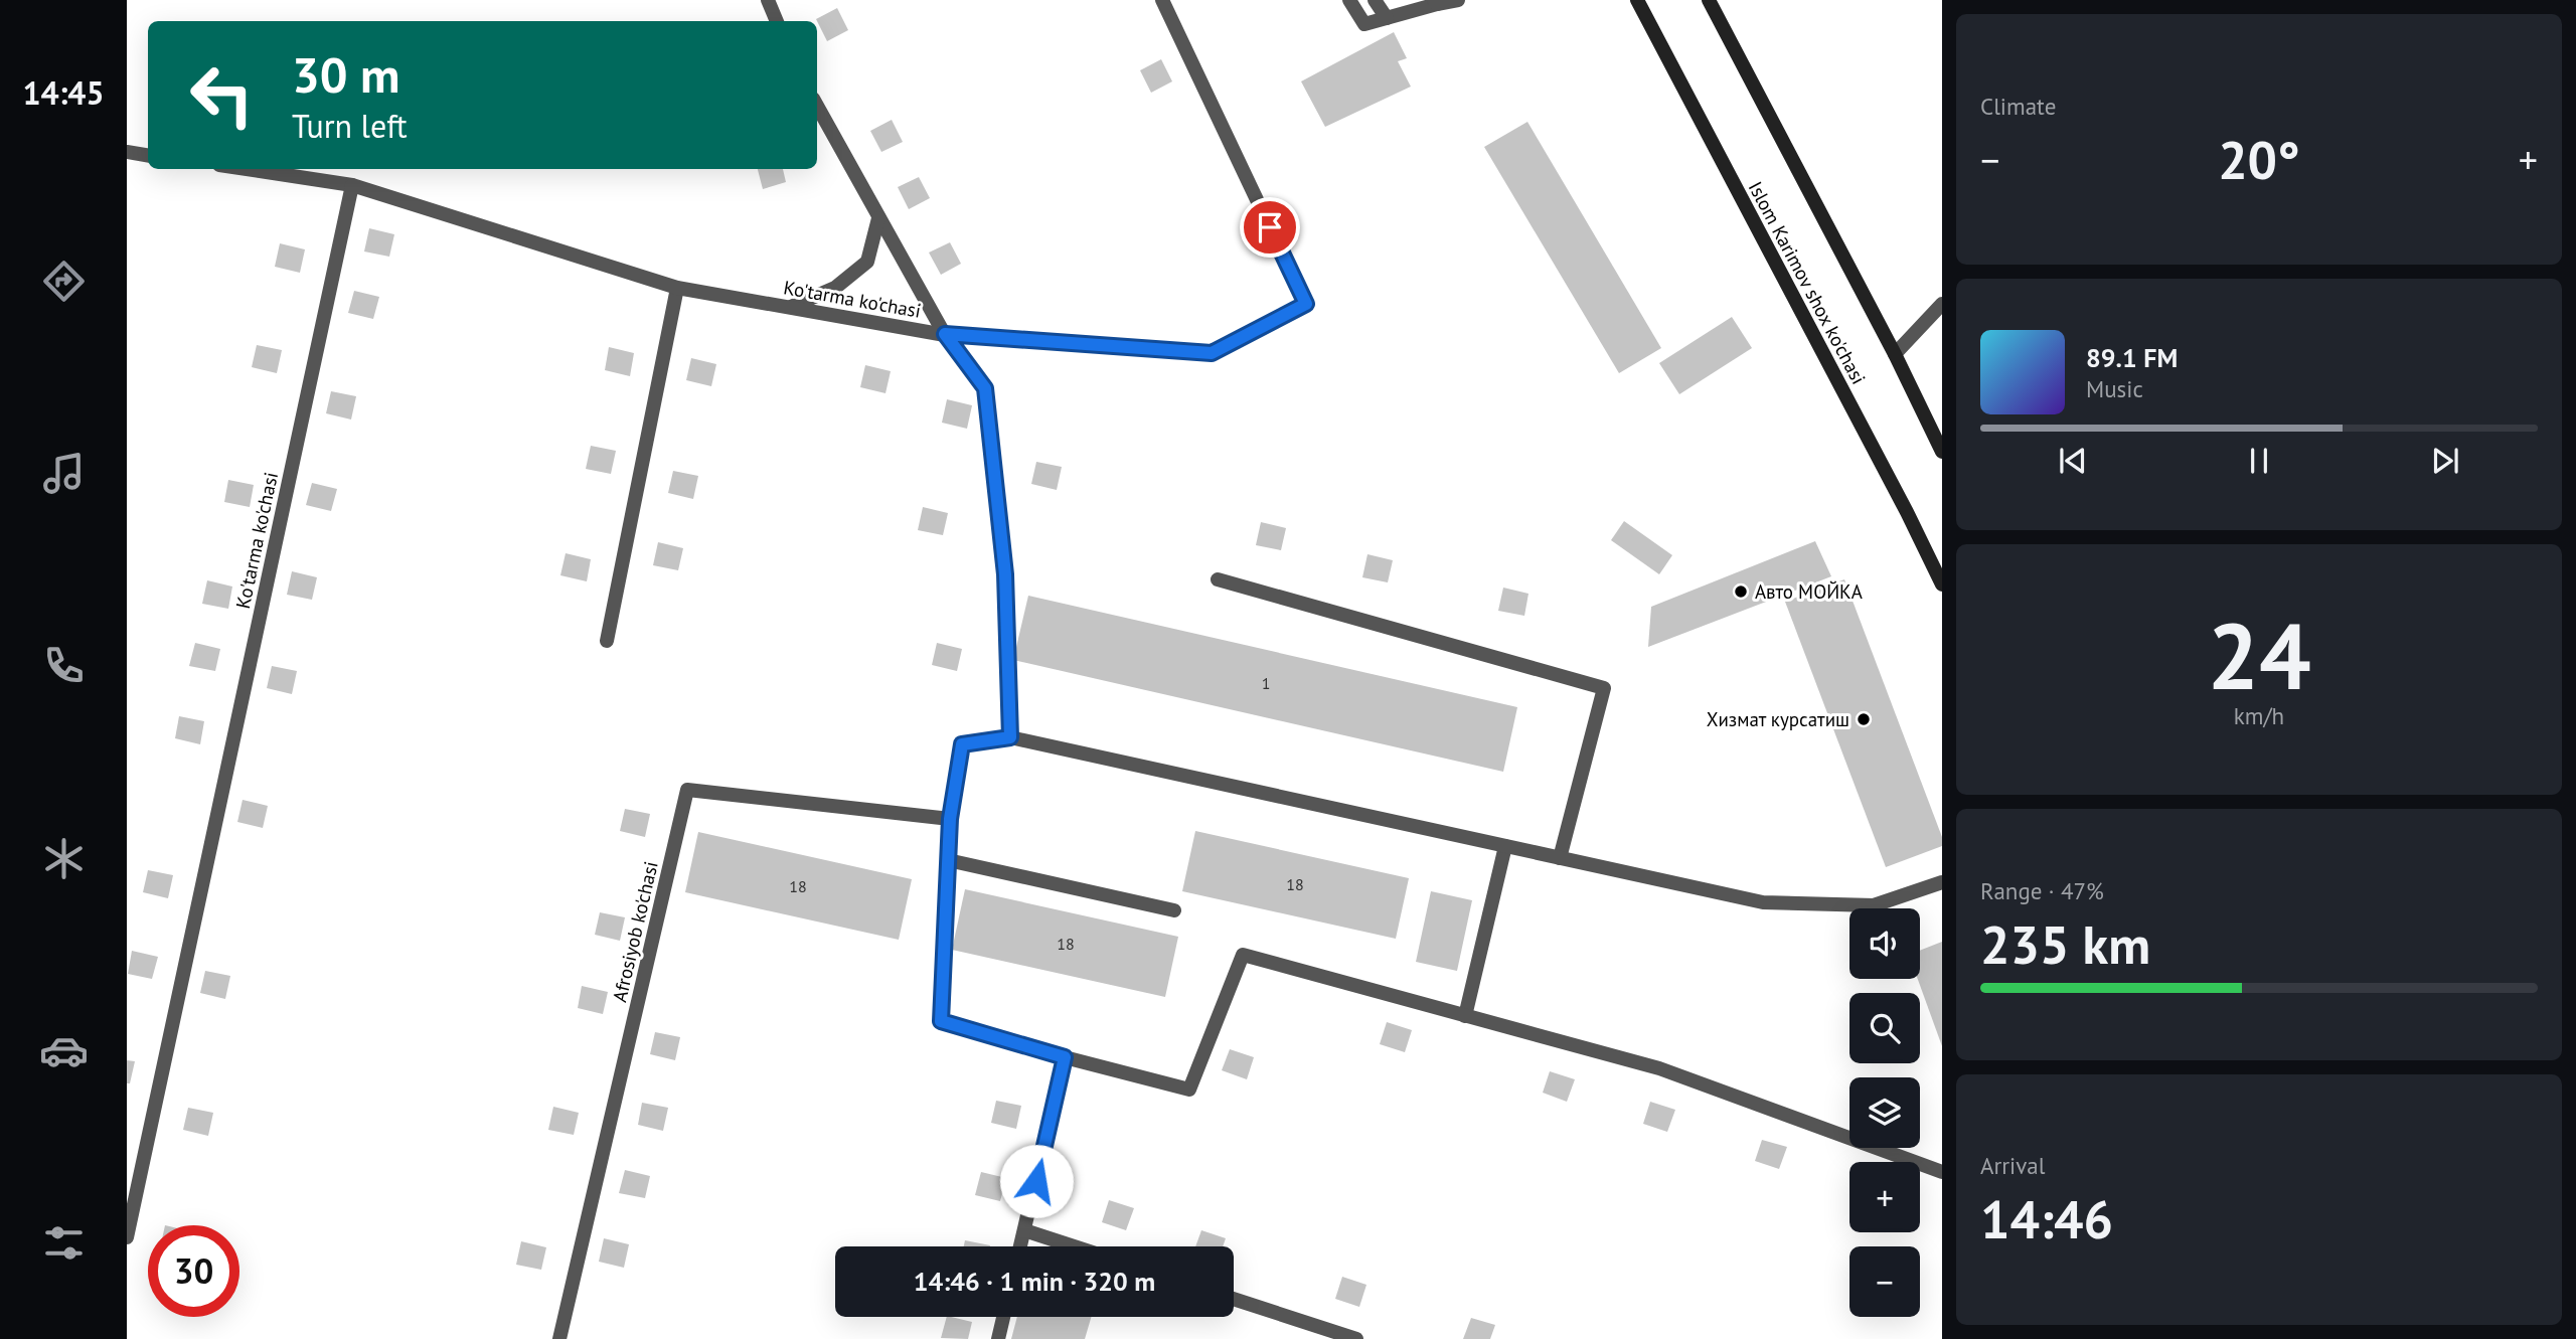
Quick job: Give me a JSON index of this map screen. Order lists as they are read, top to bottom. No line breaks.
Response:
{"streets":{"main road":["Islom Karimov shox ko'chasi"],"street":["Ko'tarma ko'chasi","Afrosiyob ko'chasi"]},"places":["Авто МОЙКА","Хизмат курсатиш"],"house_numbers":["1","18","18","18"],"page":{"tabs":"14:45","tile":["Climate",["24","km/h"],["Range · 47%","235 km"],["Arrival","14:46"]],"turn":["30 m","Turn left"],"heat":["−","20°","+"],"song":["89.1 FM","Music"],"map_buttons":["+","−"],"limit":"30","trip":"14:46 · 1 min · 320 m"}}
